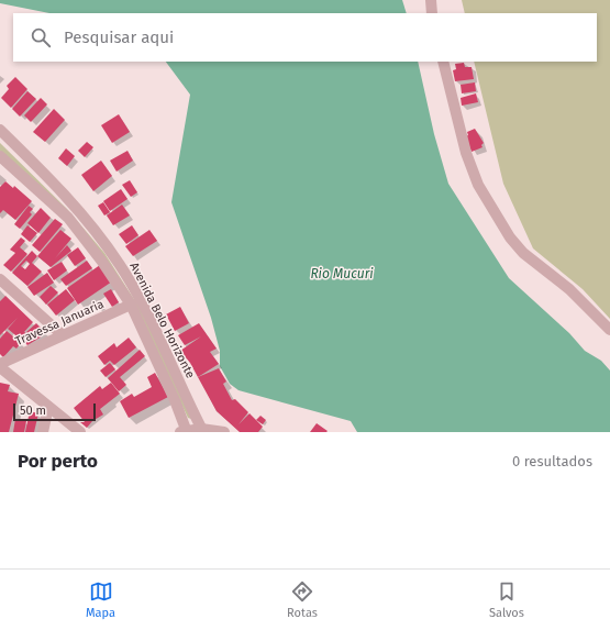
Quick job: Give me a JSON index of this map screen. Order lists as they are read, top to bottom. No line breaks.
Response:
{"streets":{"street":["Avenida Belo Horizonte","Travessa Januaria"]},"crossings":[["Avenida Belo Horizonte","Travessa Januaria"]],"water":["Rio Mucuri"],"scale_bar":"50 m","page":{"search":"Pesquisar aqui","scale":"50 m","heading":["Por perto","0 resultados"],"nav":["Mapa","Rotas","Salvos"]}}
